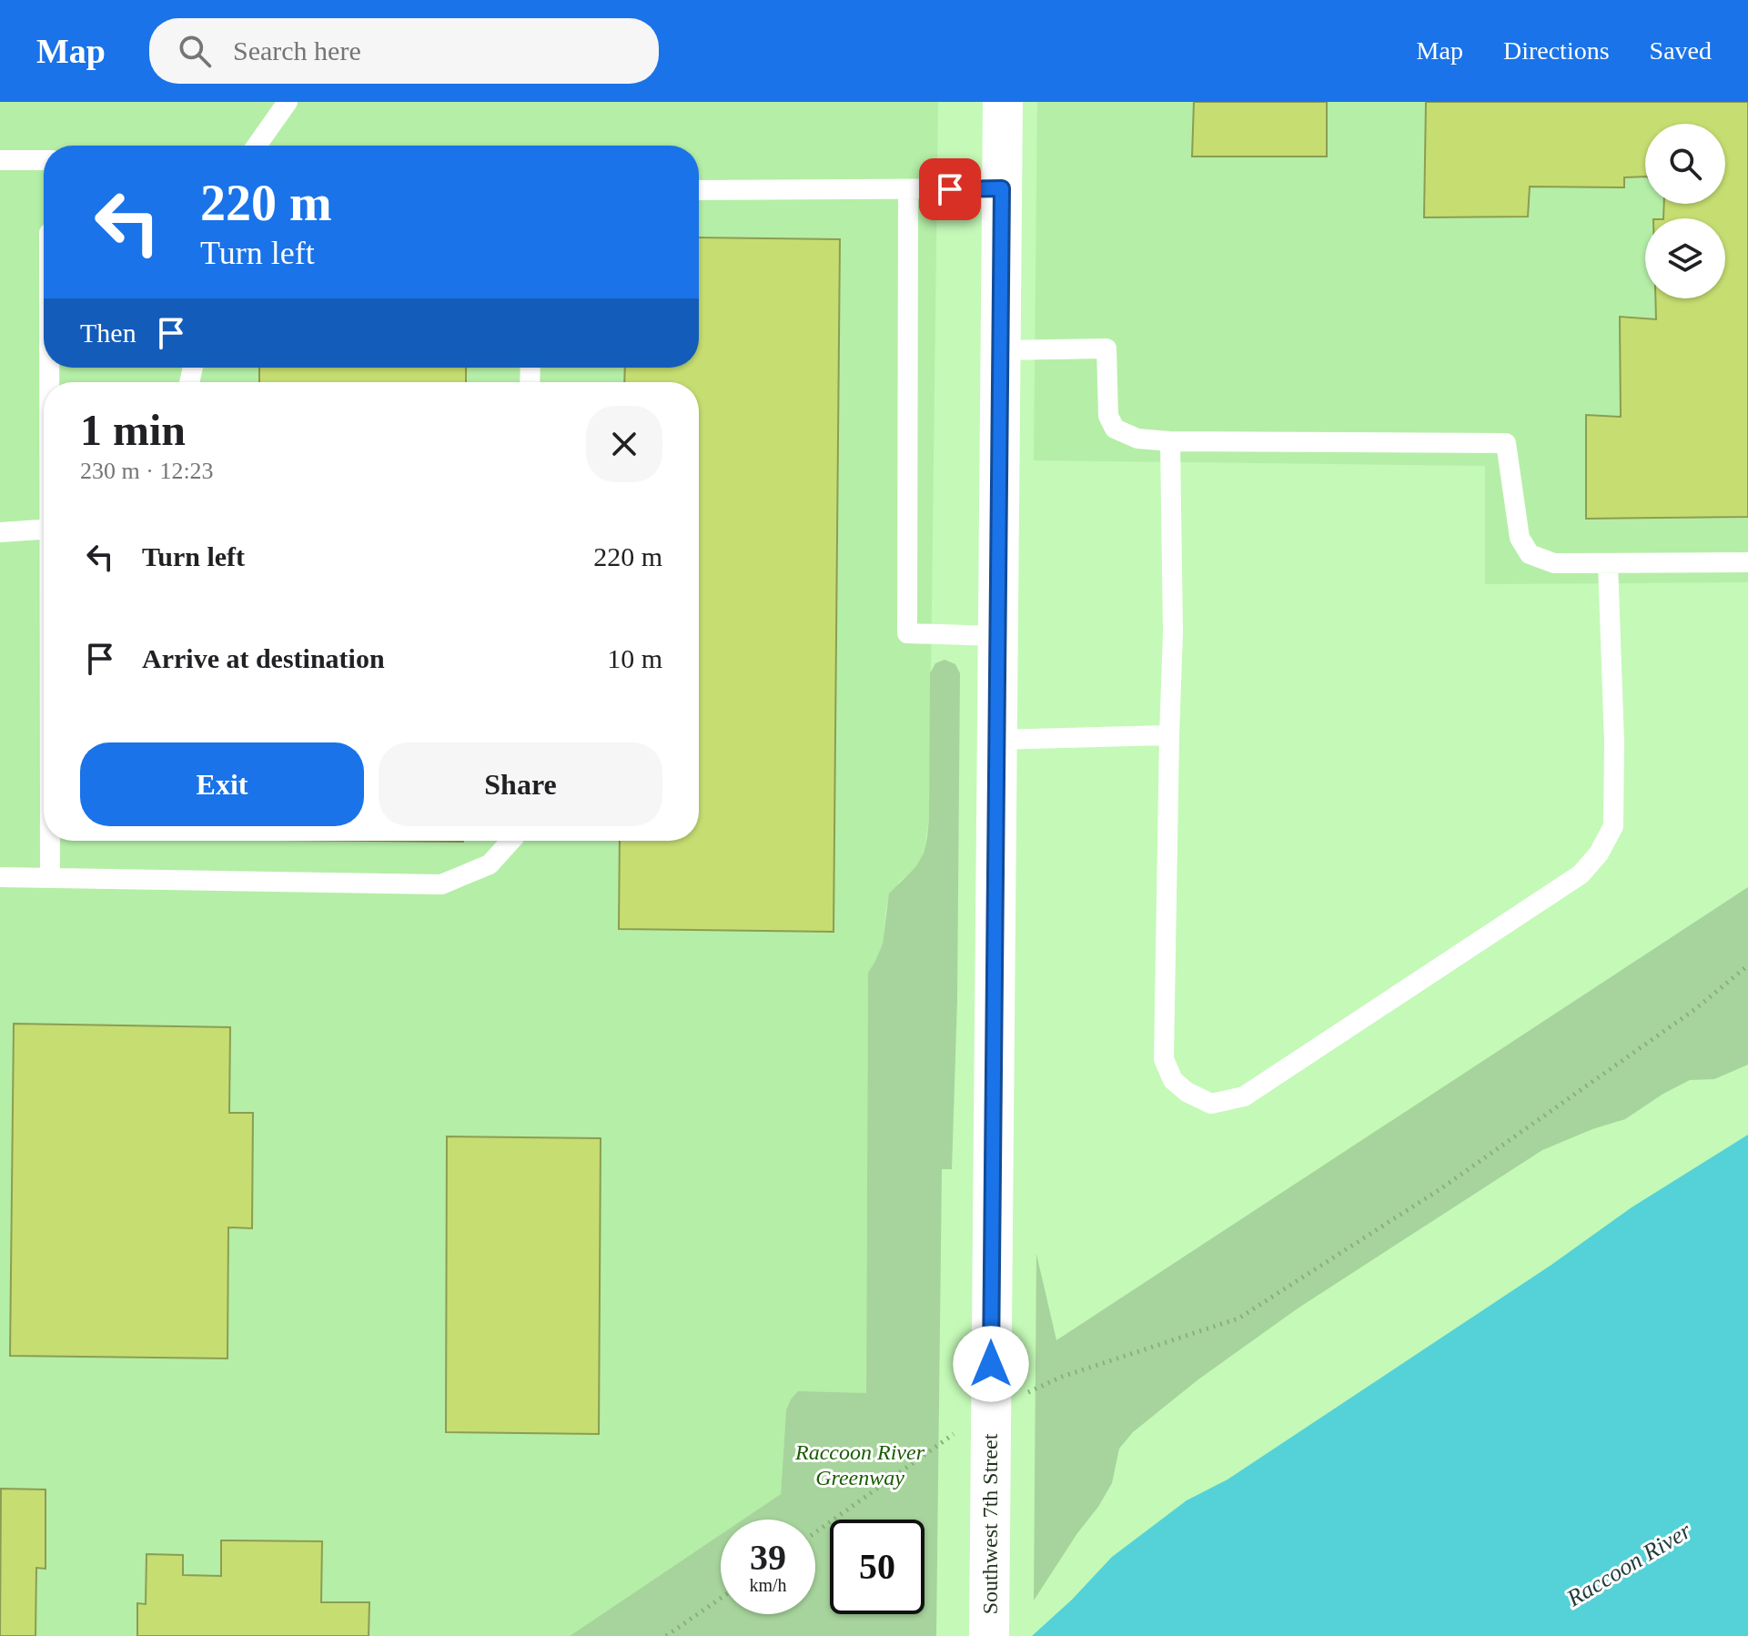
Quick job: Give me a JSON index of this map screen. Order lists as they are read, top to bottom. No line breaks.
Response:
{"streets":{"main road":["Southwest 7th Street"]},"water":["Raccoon River"],"parks":["Raccoon River Greenway"],"page":{"header":"Map","search":"Search here","nav":["Map","Directions","Saved"],"turn":["220 m","Turn left"],"then":"Then","heading":["1 min","230 m · 12:23"],"list":[{"name":"Turn left","value":"220 m"},{"name":"Arrive at destination","value":"10 m"}],"buttons":["Exit","Share"],"speed":"39 km/h","limit":"50"}}
